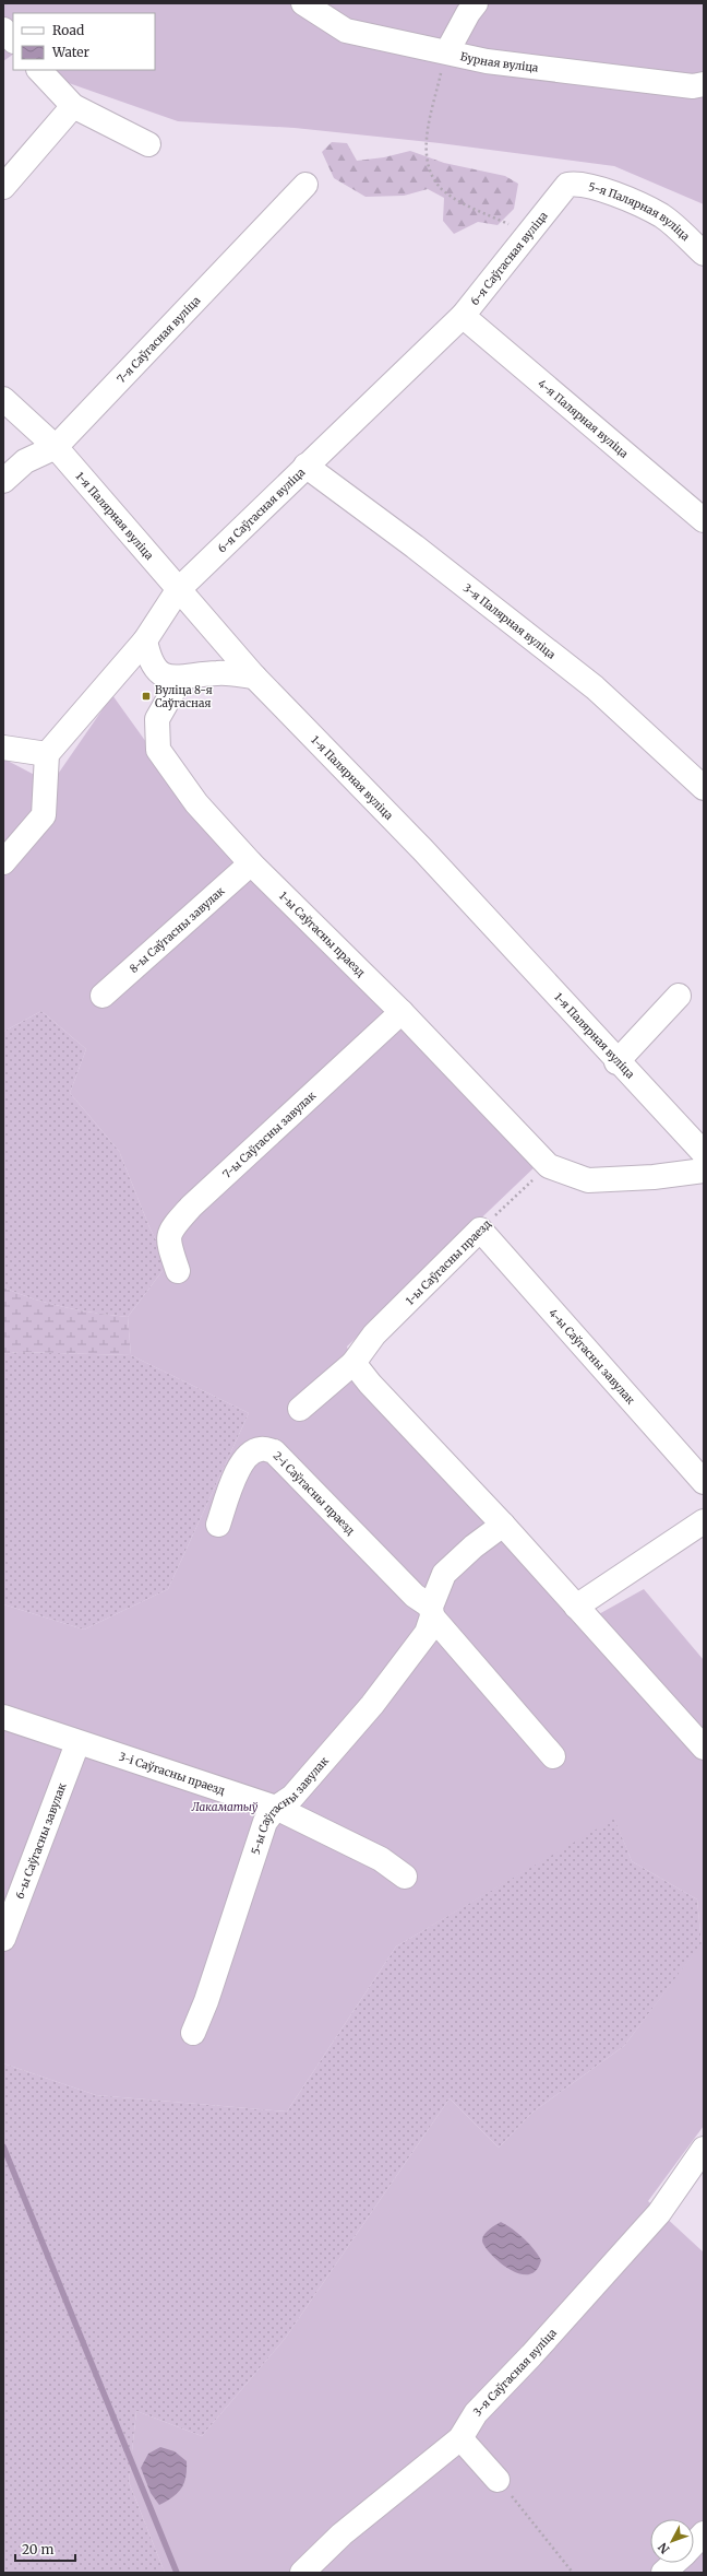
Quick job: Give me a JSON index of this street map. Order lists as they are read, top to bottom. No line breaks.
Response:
{"streets":{"street":["Бурная вуліца","5-я Палярная вуліца","6-я Саўгасная вуліца","7-я Саўгасная вуліца","4-я Палярная вуліца","1-я Палярная вуліца","3-я Палярная вуліца","8-ы Саўгасны завулак","1-ы Саўгасны праезд","7-ы Саўгасны завулак","4-ы Саўгасны завулак","2-і Саўгасны праезд","3-і Саўгасны праезд","5-ы Саўгасны завулак","6-ы Саўгасны завулак","3-я Саўгасная вуліца"]},"crossings":[["5-я Палярная вуліца","6-я Саўгасная вуліца"],["6-я Саўгасная вуліца","4-я Палярная вуліца"],["6-я Саўгасная вуліца","1-я Палярная вуліца"],["6-я Саўгасная вуліца","3-я Палярная вуліца"],["7-я Саўгасная вуліца","1-я Палярная вуліца"],["8-ы Саўгасны завулак","1-ы Саўгасны праезд"],["1-ы Саўгасны праезд","7-ы Саўгасны завулак"],["1-ы Саўгасны праезд","4-ы Саўгасны завулак"],["2-і Саўгасны праезд","5-ы Саўгасны завулак"],["3-і Саўгасны праезд","5-ы Саўгасны завулак"],["3-і Саўгасны праезд","6-ы Саўгасны завулак"]],"parks":["Лакаматыў"],"places":{"transit":["Вуліца 8-я Саўгасная"]},"legend":["Road","Water"],"scale_bar":"20 m","north":"bottom left"}
